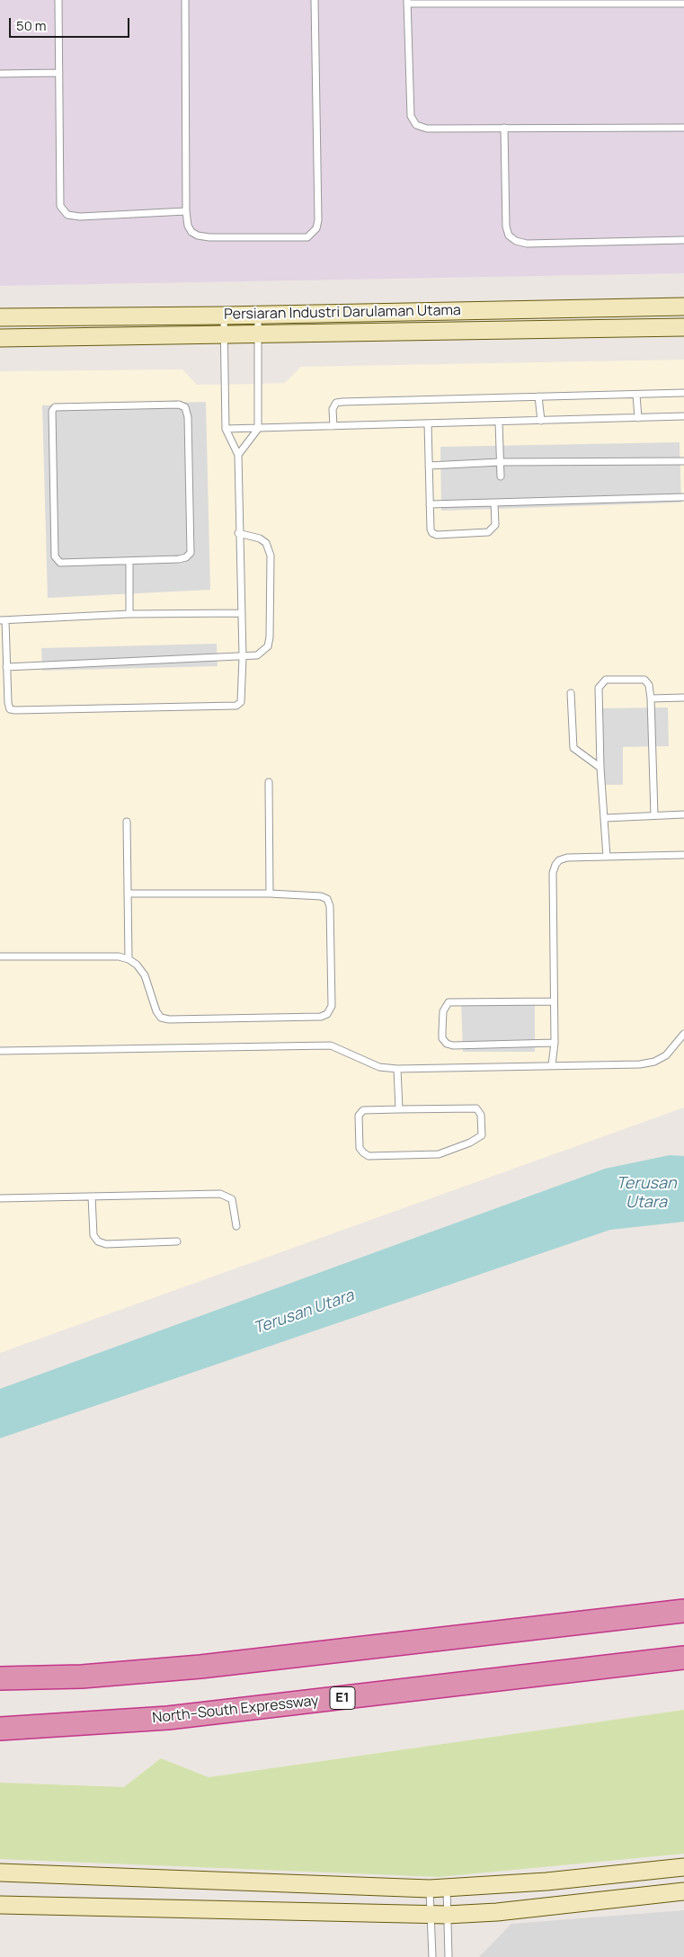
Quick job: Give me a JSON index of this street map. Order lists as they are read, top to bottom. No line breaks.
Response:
{"streets":{"highway":["E1","North–South Expressway"],"street":["Persiaran Industri Darulaman Utama"]},"water":["Terusan Utara"],"scale_bar":"50 m"}
